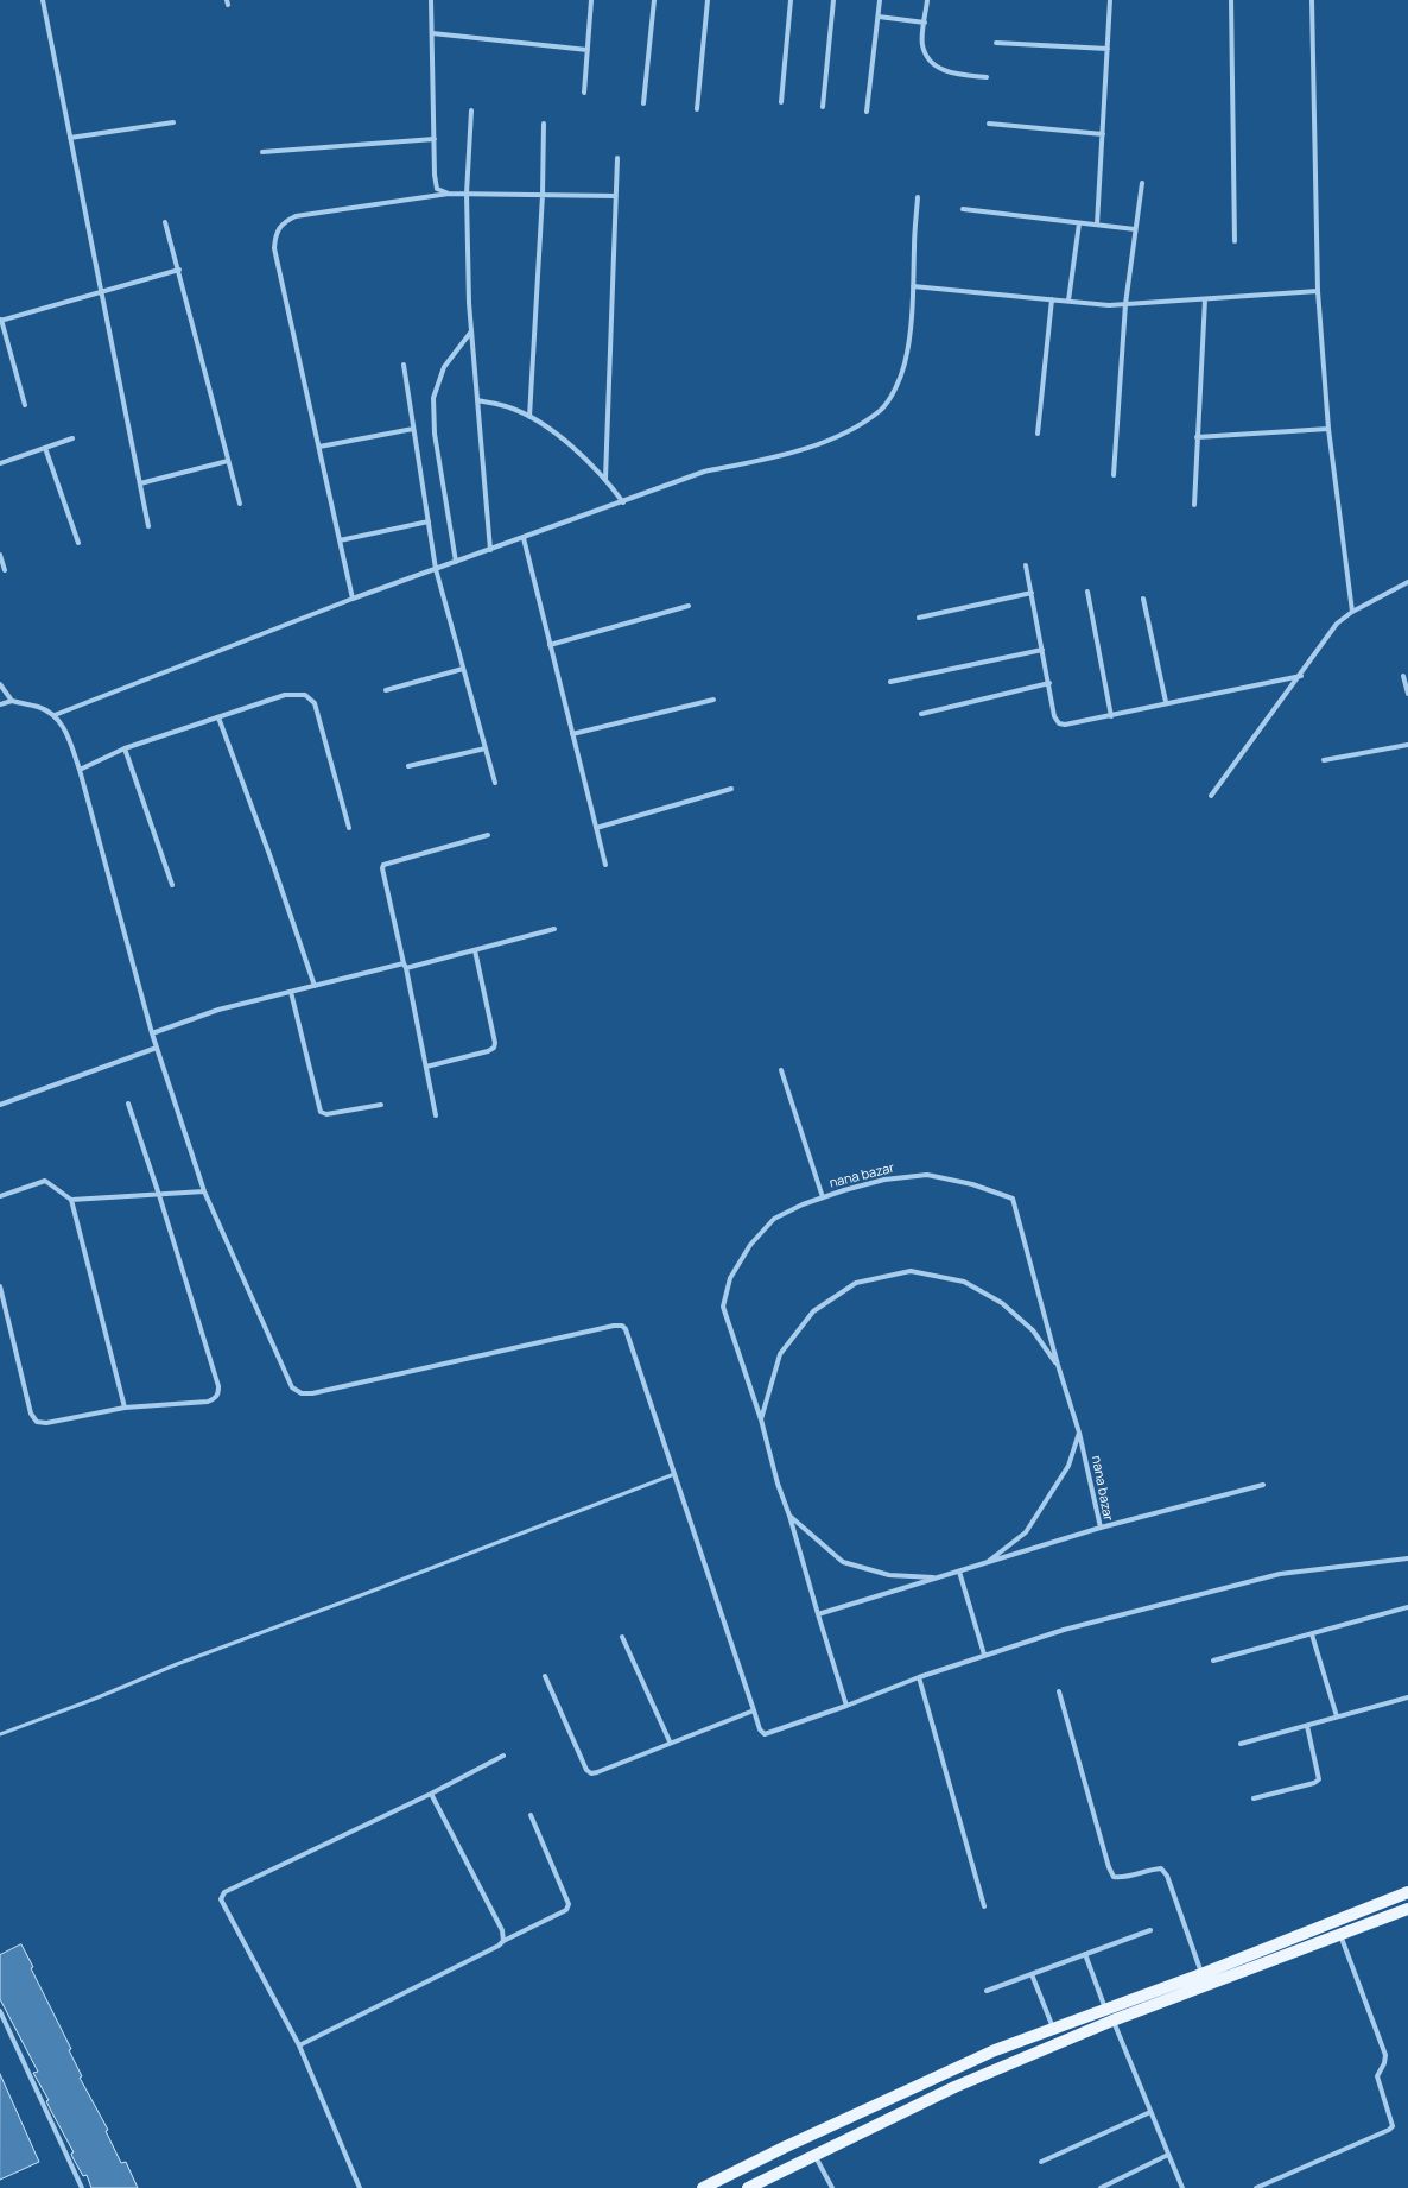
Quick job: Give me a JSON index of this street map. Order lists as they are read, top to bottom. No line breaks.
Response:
{"streets":{"street":["nana bazar"]}}
